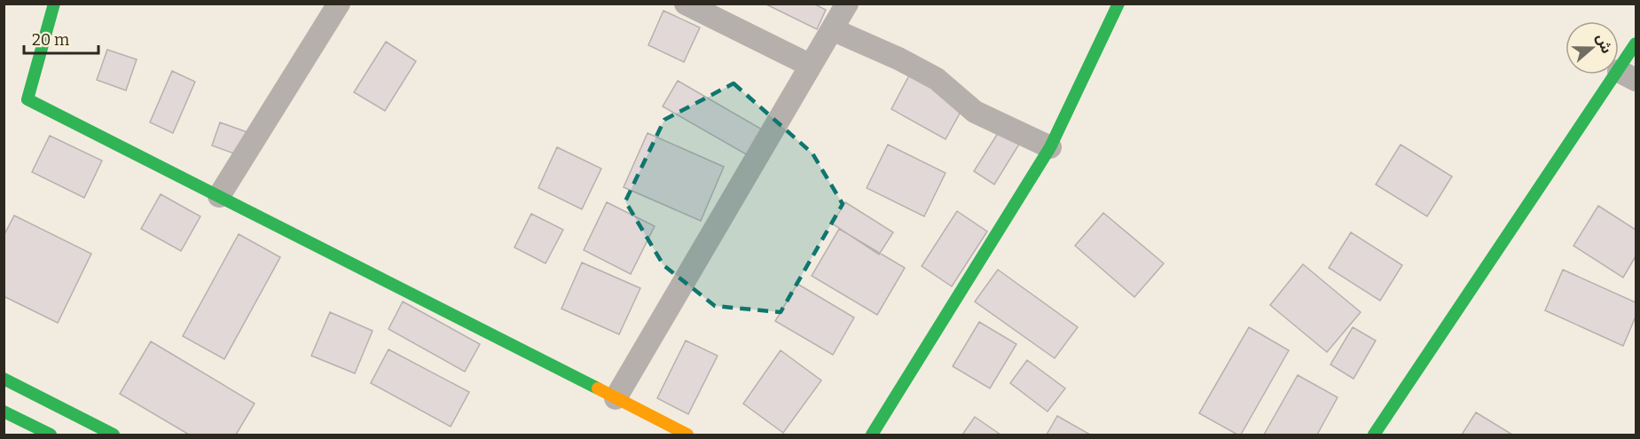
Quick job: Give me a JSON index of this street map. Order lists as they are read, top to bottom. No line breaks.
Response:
{"scale_bar":"20 m","north":"right"}
